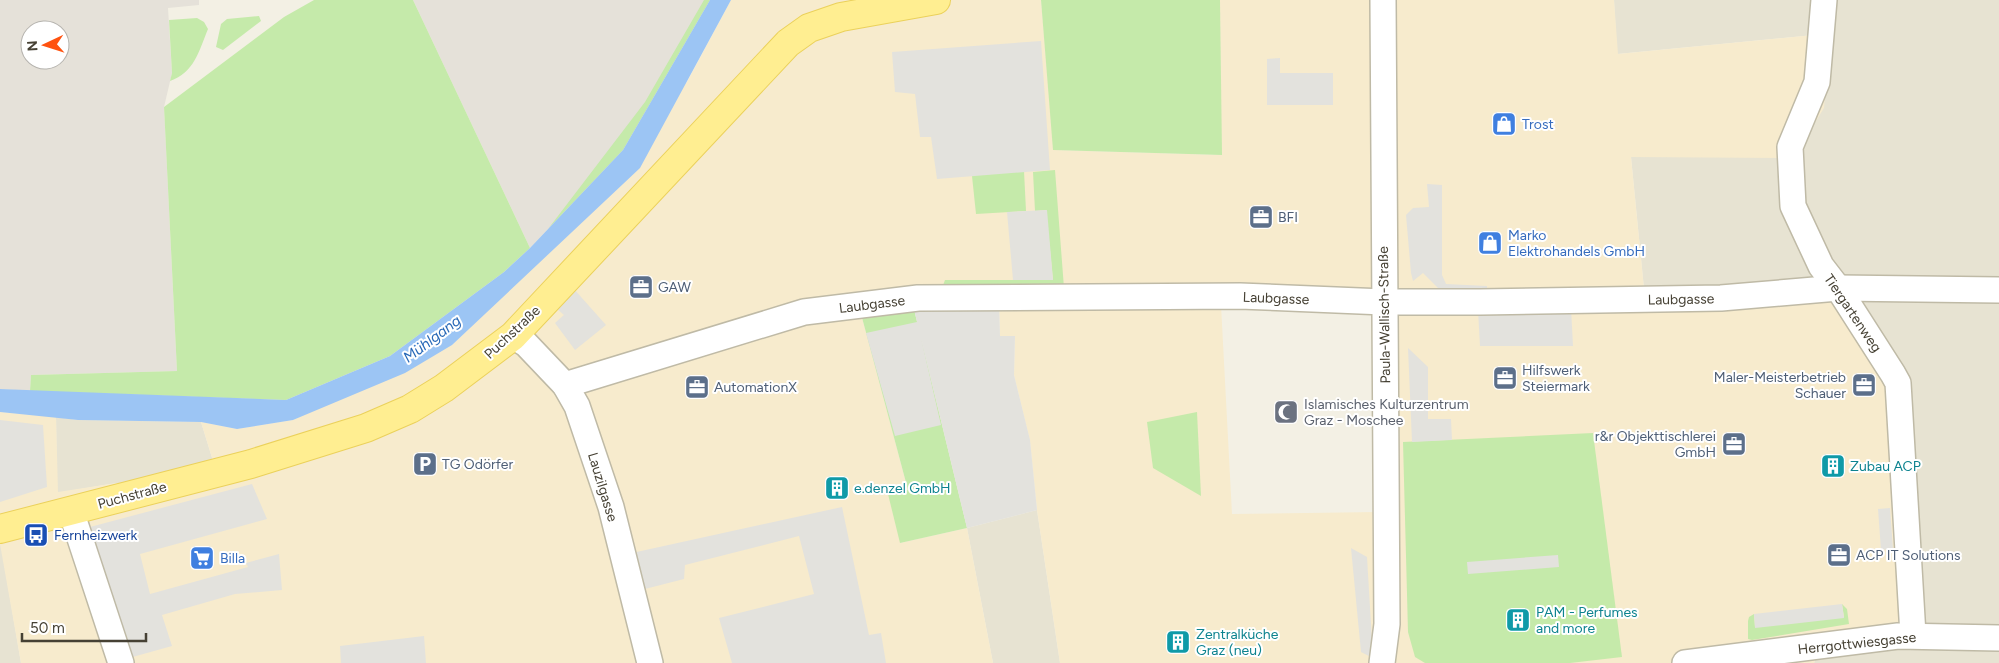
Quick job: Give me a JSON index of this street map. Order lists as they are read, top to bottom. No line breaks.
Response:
{"streets":{"main road":["Puchstraße"],"street":["Laubgasse","Tiergartenweg","Paula-Wallisch-Straße","Lauzilgasse","Herrgottwiesgasse"]},"crossings":[["Laubgasse","Tiergartenweg"],["Laubgasse","Paula-Wallisch-Straße"],["Laubgasse","Lauzilgasse"],["Tiergartenweg","Herrgottwiesgasse"],["Puchstraße","Lauzilgasse"]],"water":["Mühlgang"],"places":{"shop":["Trost","Marko Elektrohandels GmbH"],"office":["BFI","GAW","Hilfswerk Steiermark","Maler-Meisterbetrieb Schauer","AutomationX","r&r Objekttischlerei GmbH","ACP IT Solutions"],"mosque":["Islamisches Kulturzentrum Graz - Moschee"],"parking":["TG Odörfer"],"building":["Zubau ACP","e.denzel GmbH","PAM - Perfumes and more","Zentralküche Graz (neu)"],"bus stop":["Fernheizwerk"],"supermarket":["Billa"]},"scale_bar":"50 m","north":"left"}
